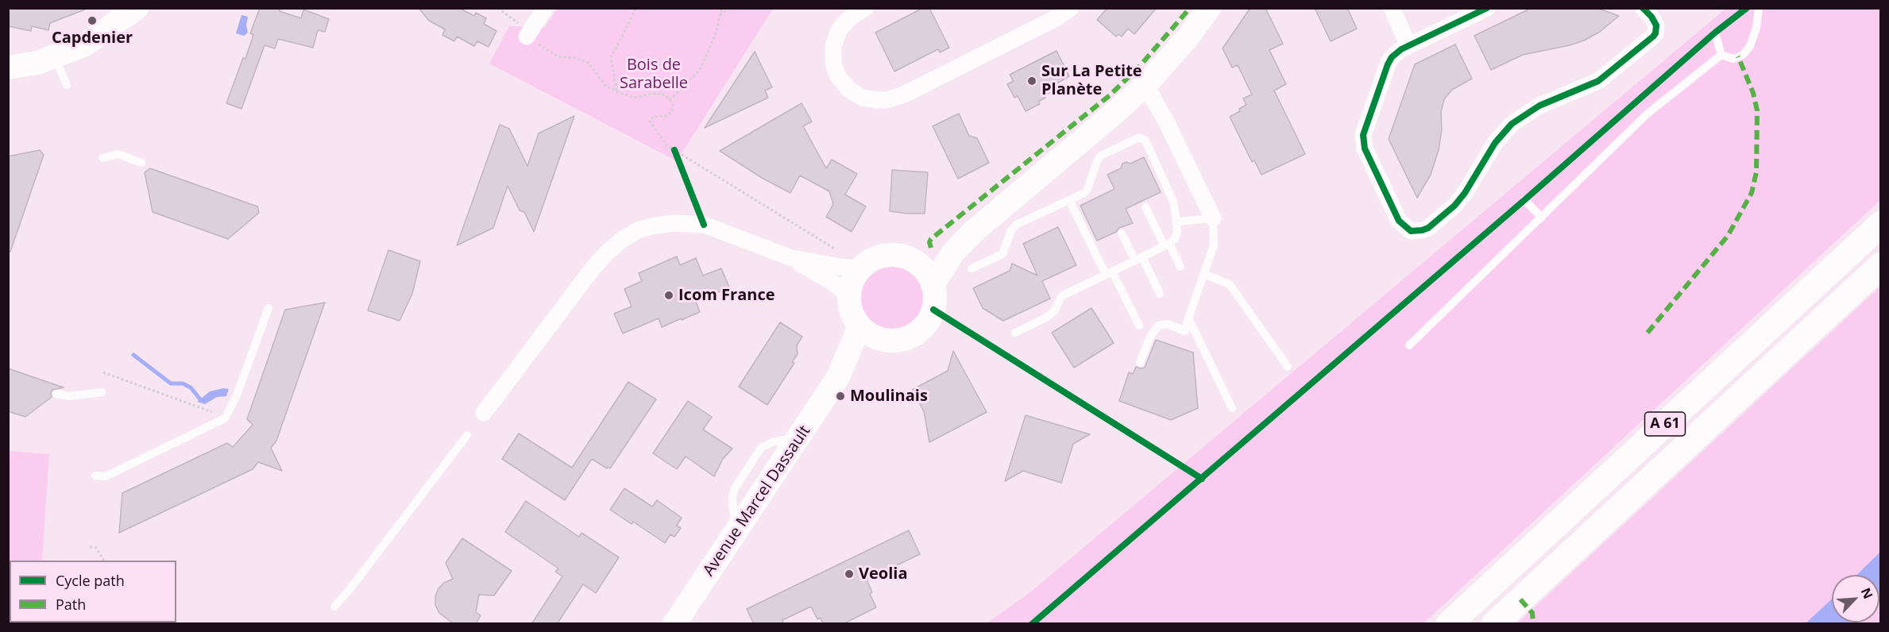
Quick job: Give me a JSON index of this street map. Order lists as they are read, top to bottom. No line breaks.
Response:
{"streets":{"highway":["A 61"],"street":["Avenue Marcel Dassault"]},"parks":["Bois de Sarabelle"],"places":["Capdenier","Sur La Petite Planète","Icom France","Moulinais","Veolia"],"legend":["Cycle path","Path"],"north":"top right"}
